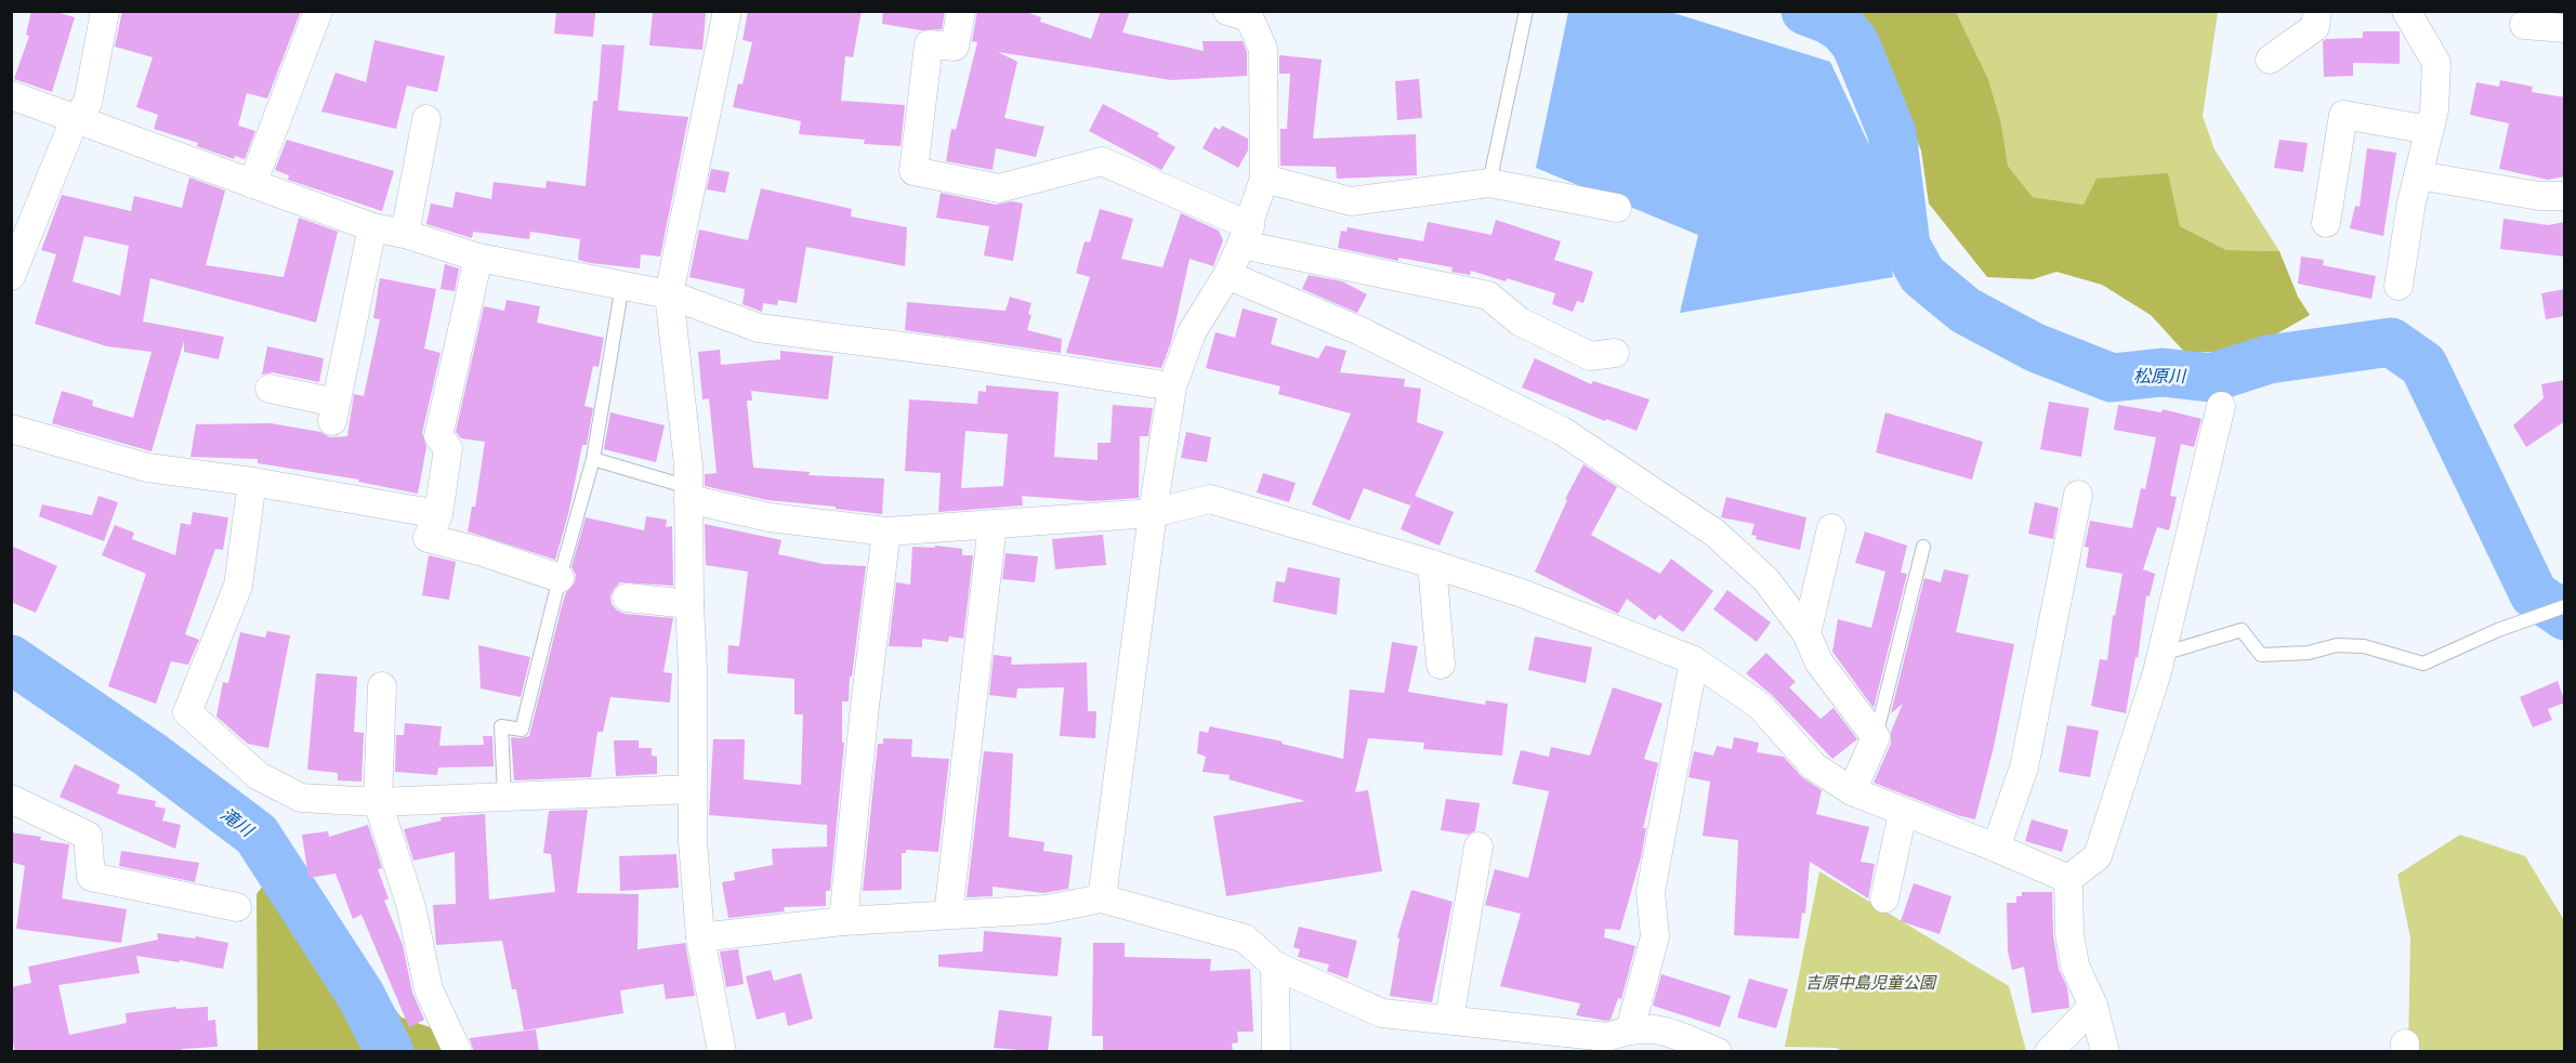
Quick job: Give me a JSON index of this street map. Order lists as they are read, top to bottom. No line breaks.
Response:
{"water":["松原川","滝川"],"parks":["吉原中島児童公園"]}
